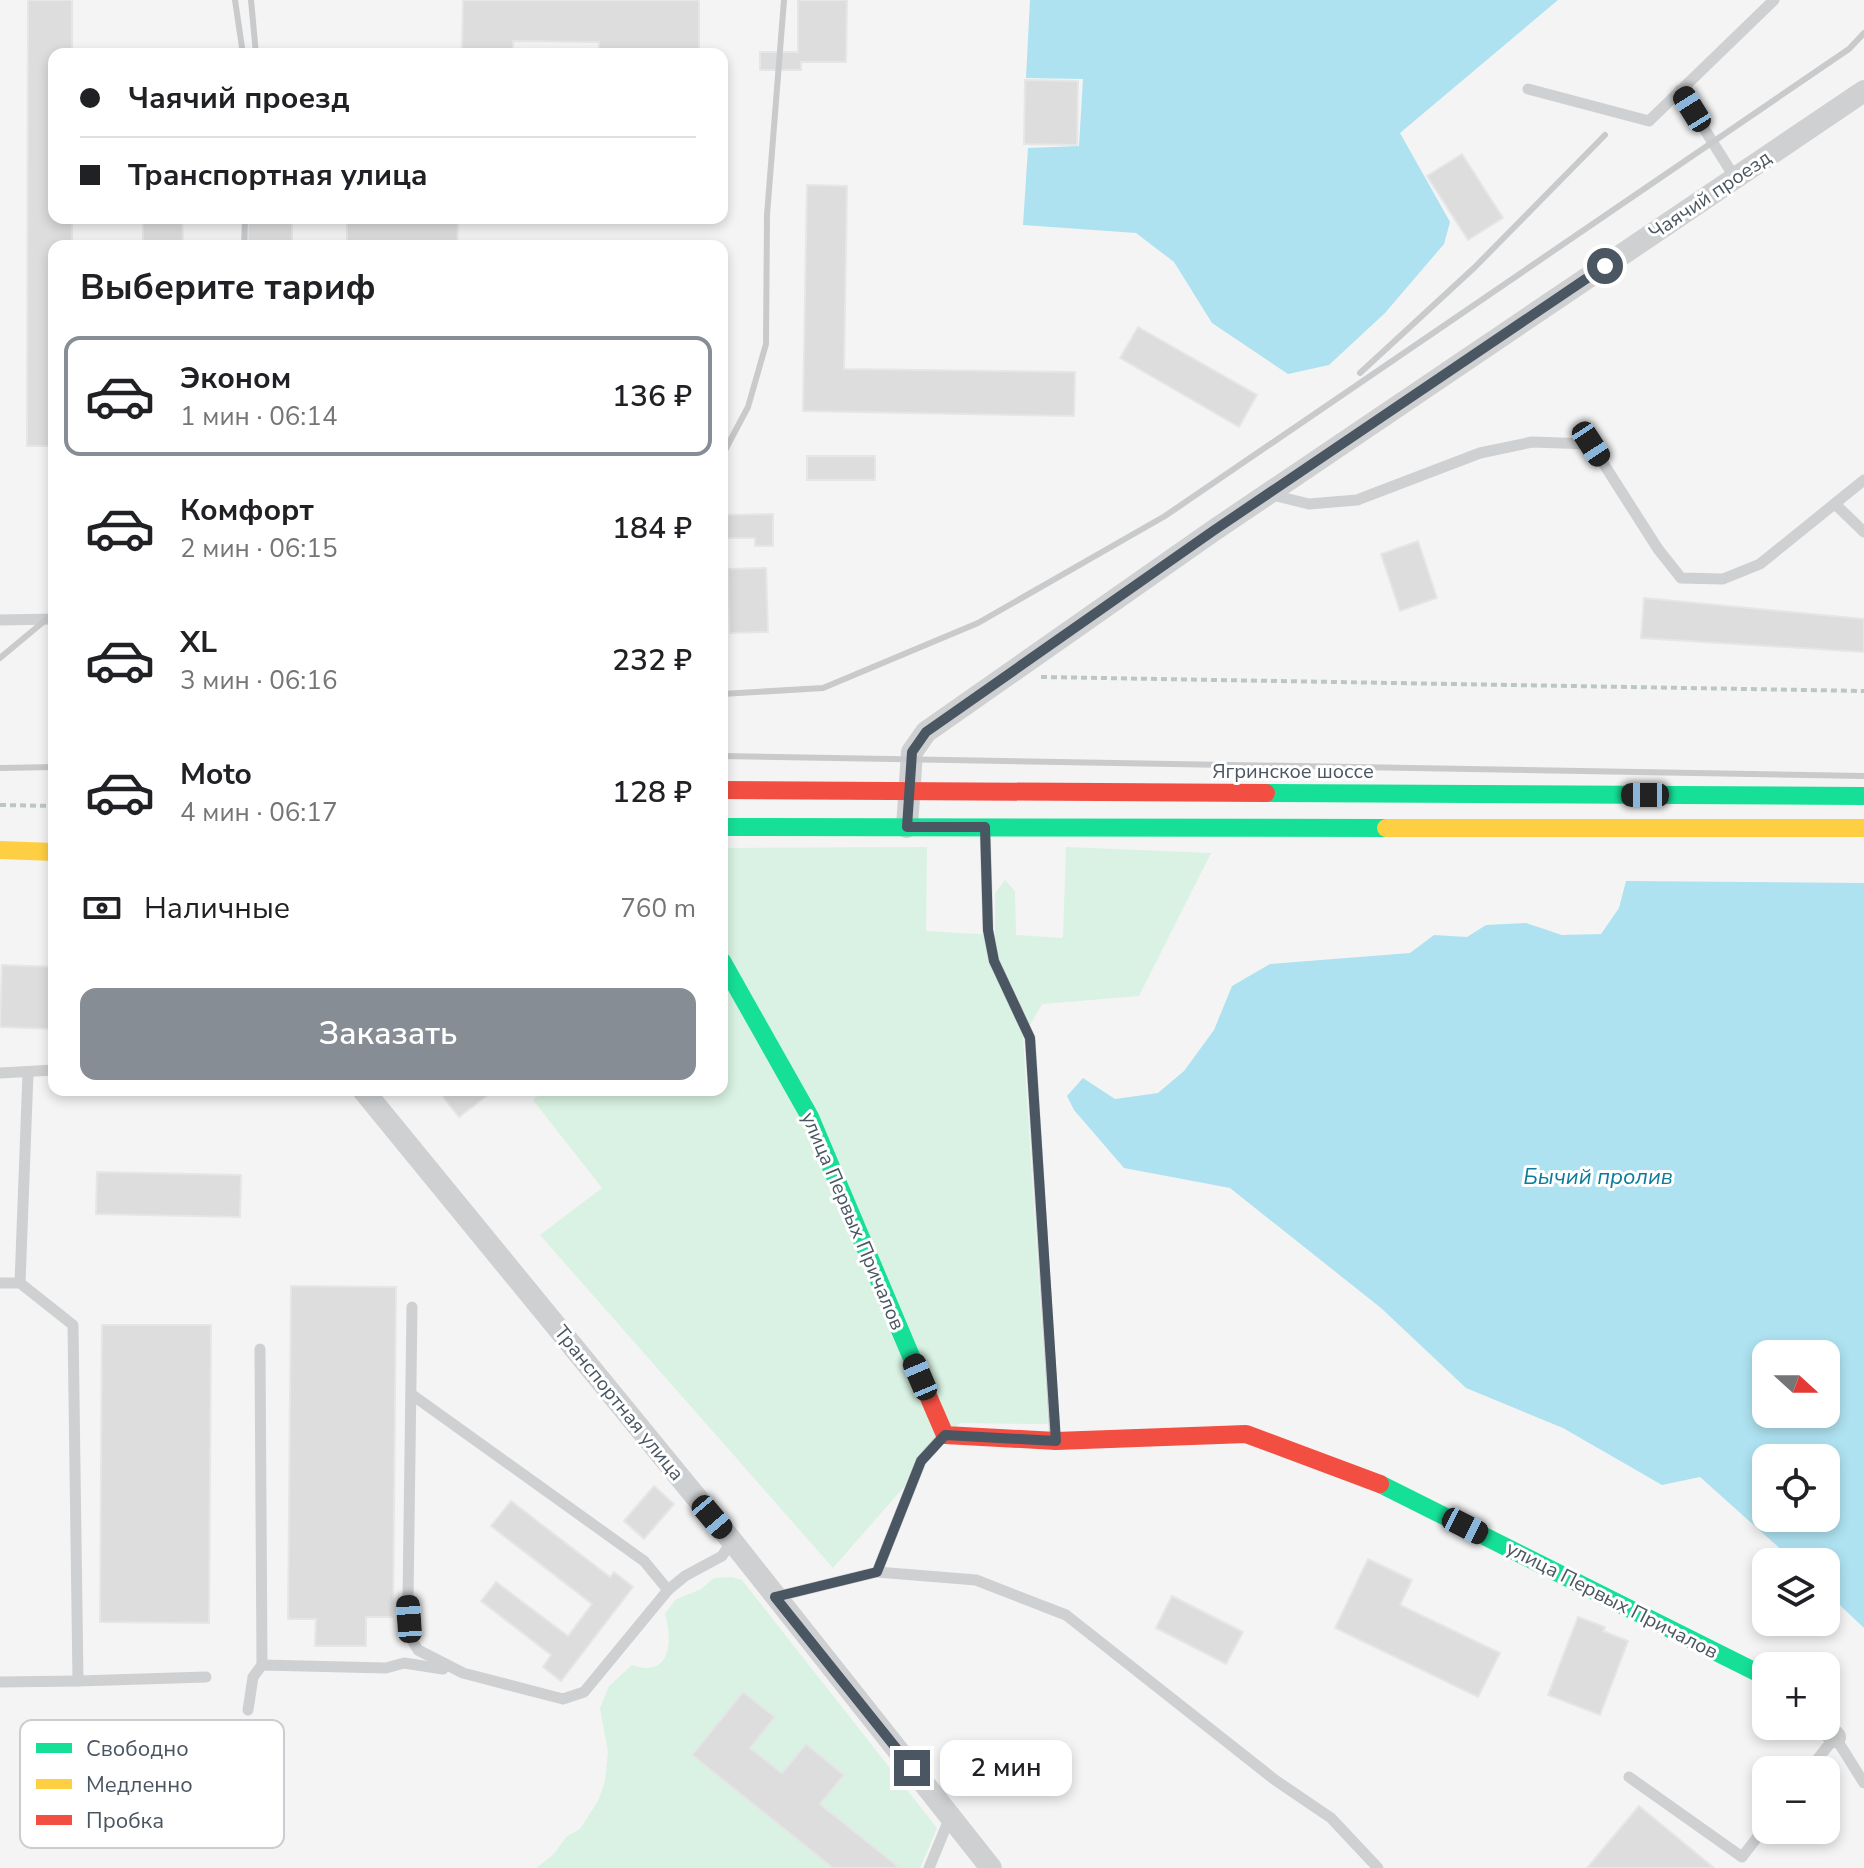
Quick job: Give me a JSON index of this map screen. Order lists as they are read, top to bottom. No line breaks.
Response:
{"streets":{"main road":["Ягринское шоссе","улица Первых Причалов"],"street":["Чаячий проезд","Транспортная улица"]},"crossings":[["Чаячий проезд","Ягринское шоссе"]],"water":["Бычий пролив"],"legend":["Свободно","Медленно","Пробка"],"north":"right","page":{"banner":["Чаячий проезд","Транспортная улица"],"heading":"Выберите тариф","list":[{"name":"Эконом","note":"1 мин · 06:14","value":"136 ₽"},{"name":"Комфорт","note":"2 мин · 06:15","value":"184 ₽"},{"name":"XL","note":"3 мин · 06:16","value":"232 ₽"},{"name":"Moto","note":"4 мин · 06:17","value":"128 ₽"}],"pay":["Наличные","760 m"],"buttons":"Заказать","map_buttons":["+","−"],"bubble":"2 мин"}}
